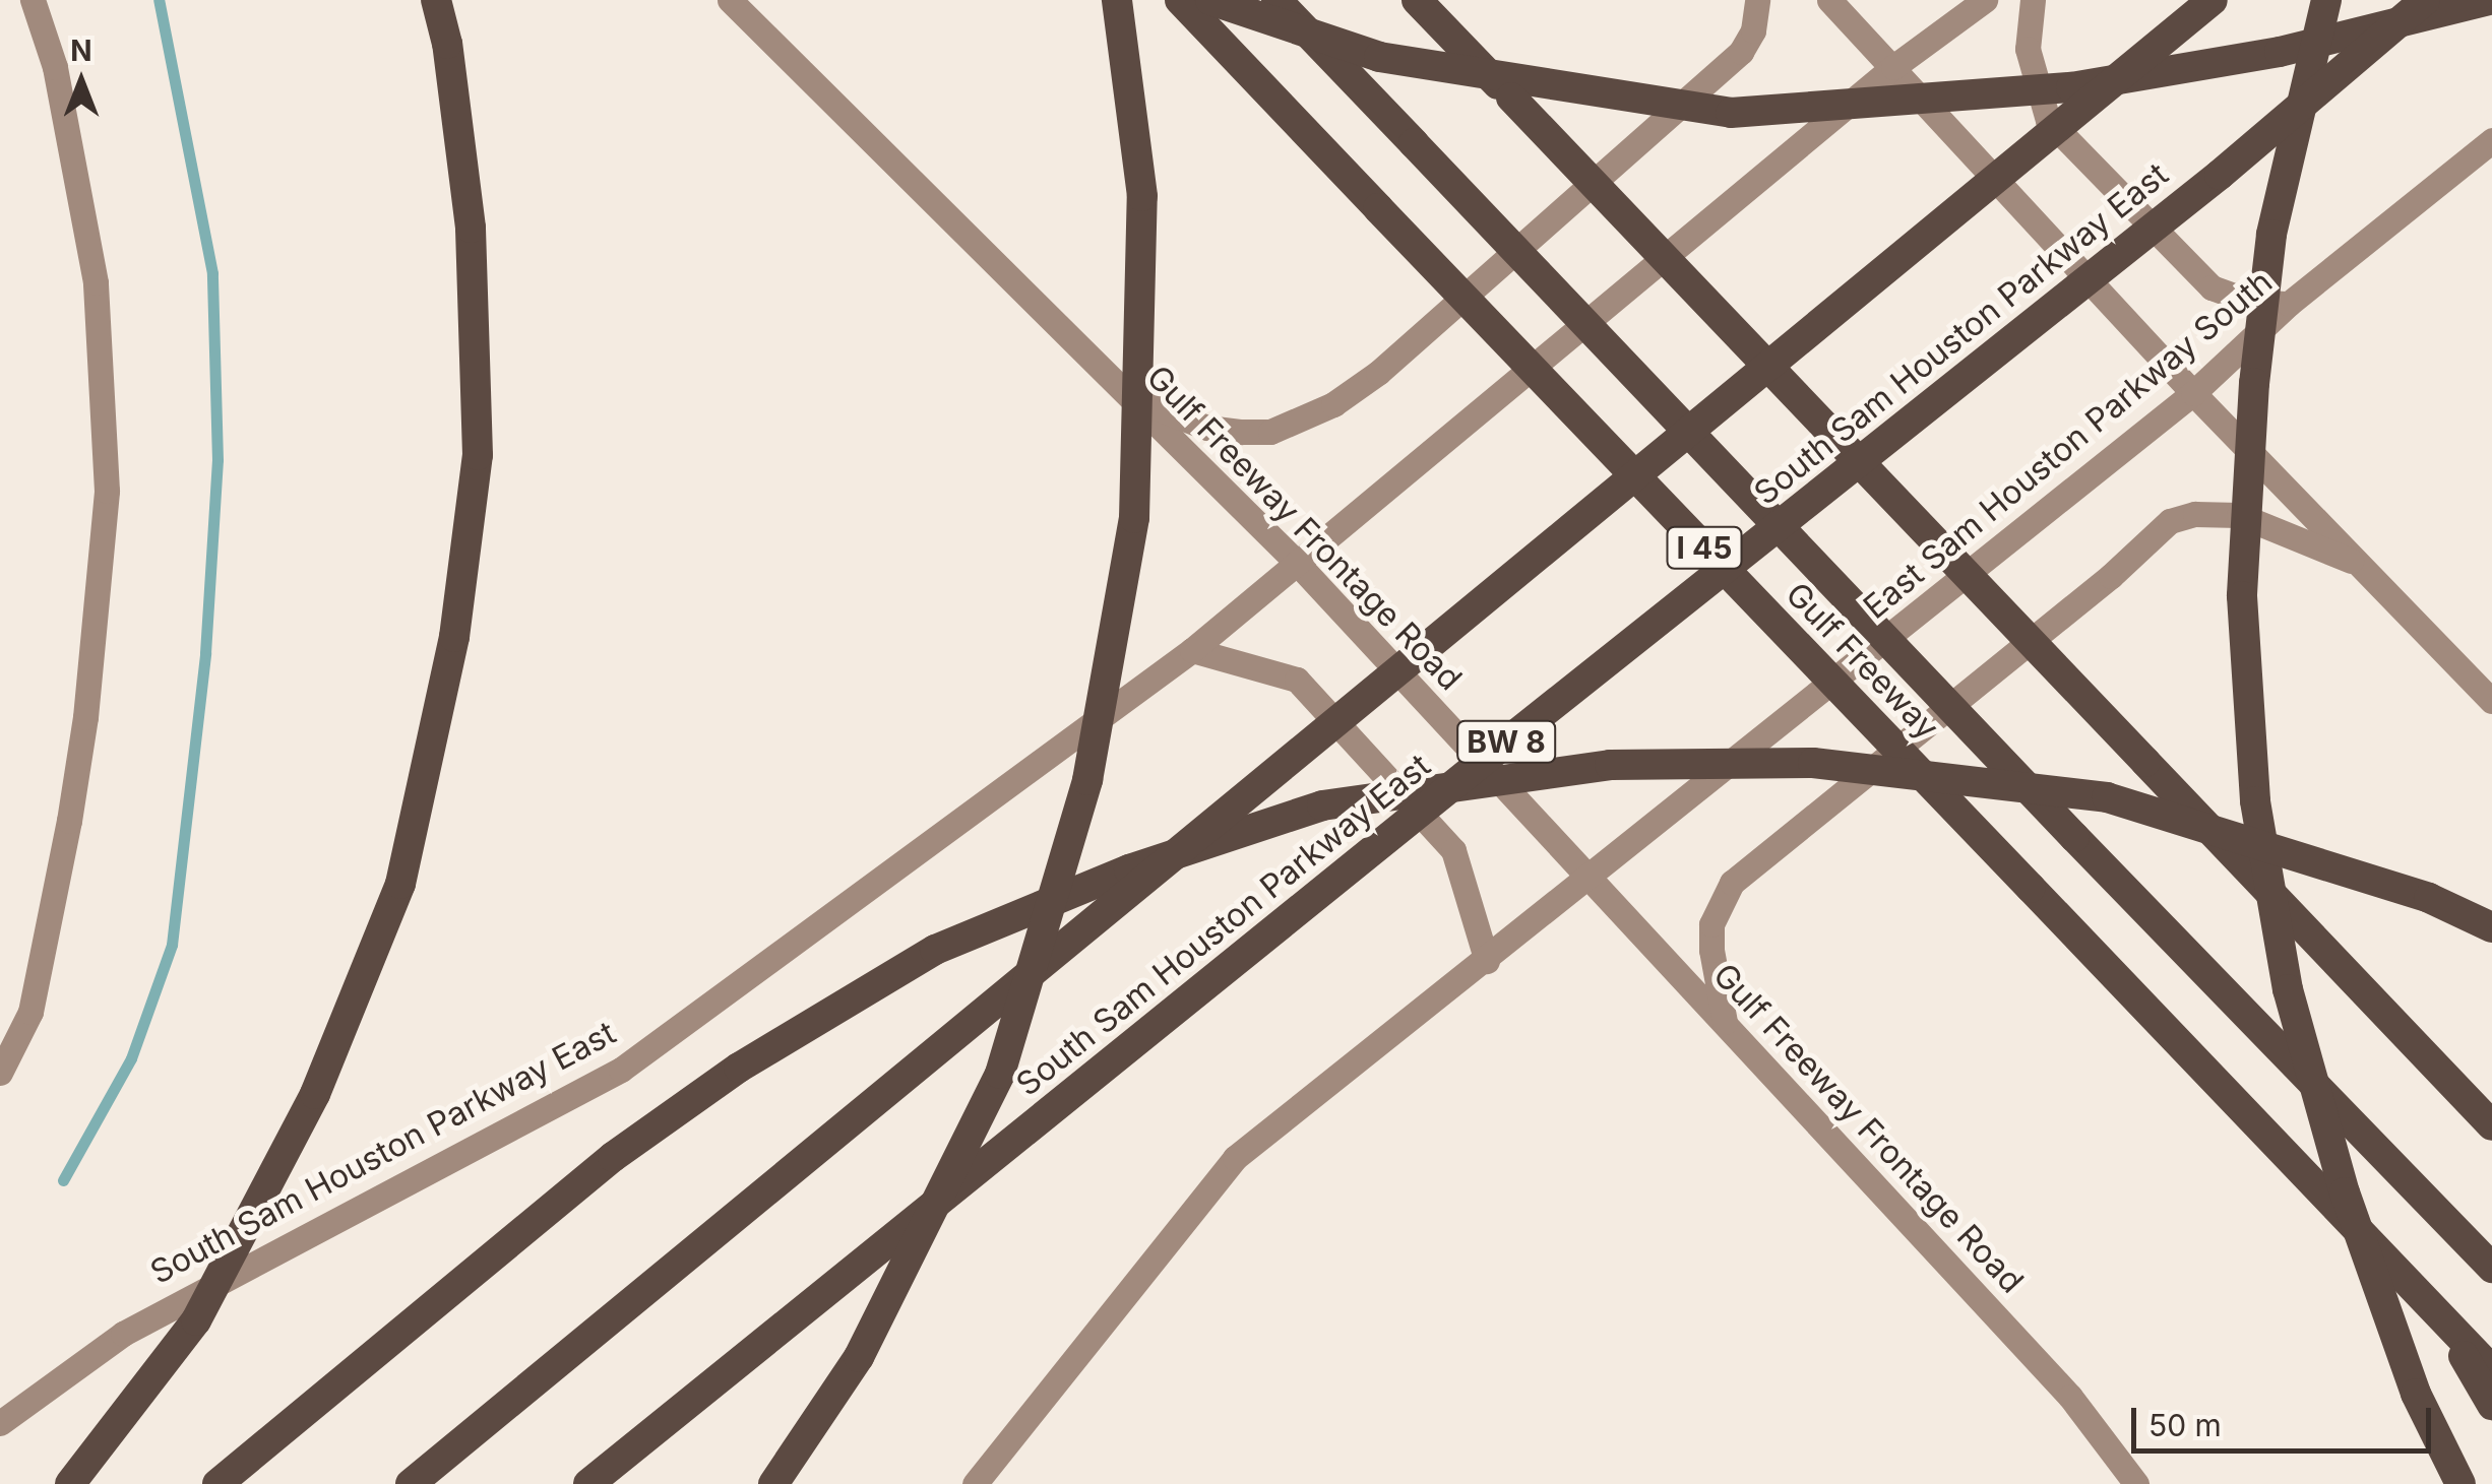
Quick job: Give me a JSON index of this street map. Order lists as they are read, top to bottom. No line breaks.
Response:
{"streets":{"highway":["South Sam Houston Parkway East","I 45","Gulf Freeway","BW 8"],"main road":["East Sam Houston Parkway South","Gulf Freeway Frontage Road"]},"crossings":[["South Sam Houston Parkway East","Gulf Freeway Frontage Road"],["East Sam Houston Parkway South","Gulf Freeway Frontage Road"]],"scale_bar":"50 m","north":"top"}
